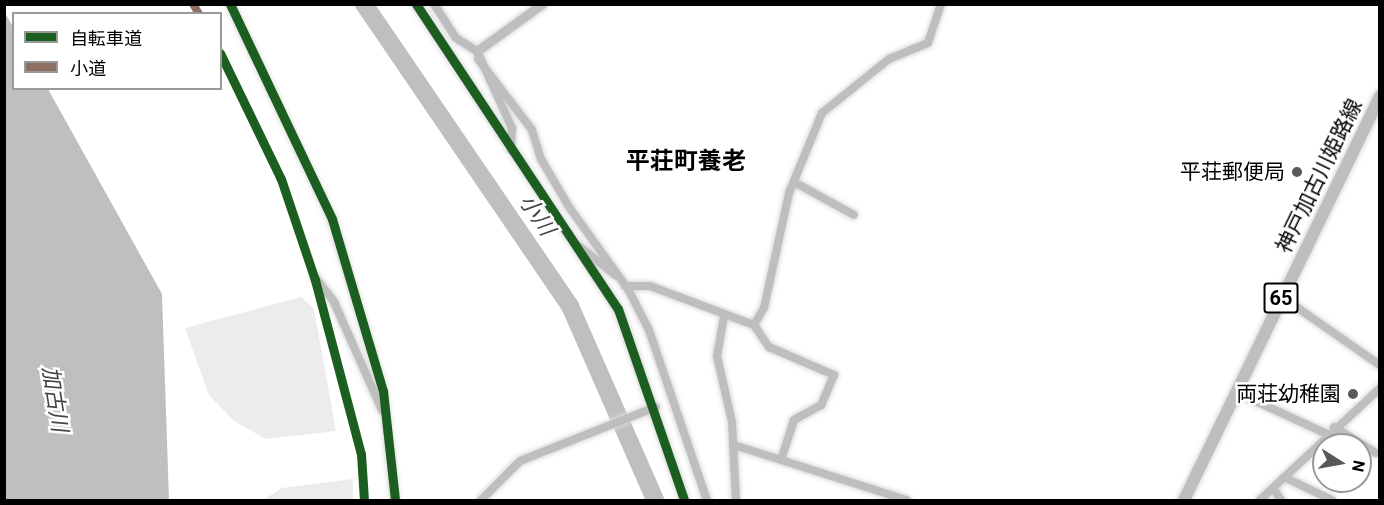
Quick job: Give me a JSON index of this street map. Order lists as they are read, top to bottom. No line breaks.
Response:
{"streets":{"main road":["神戸加古川姫路線","65"]},"districts":["平荘町養老"],"water":["小川","加古川"],"places":["平荘郵便局","両荘幼稚園"],"legend":["自転車道","小道"],"north":"right"}
